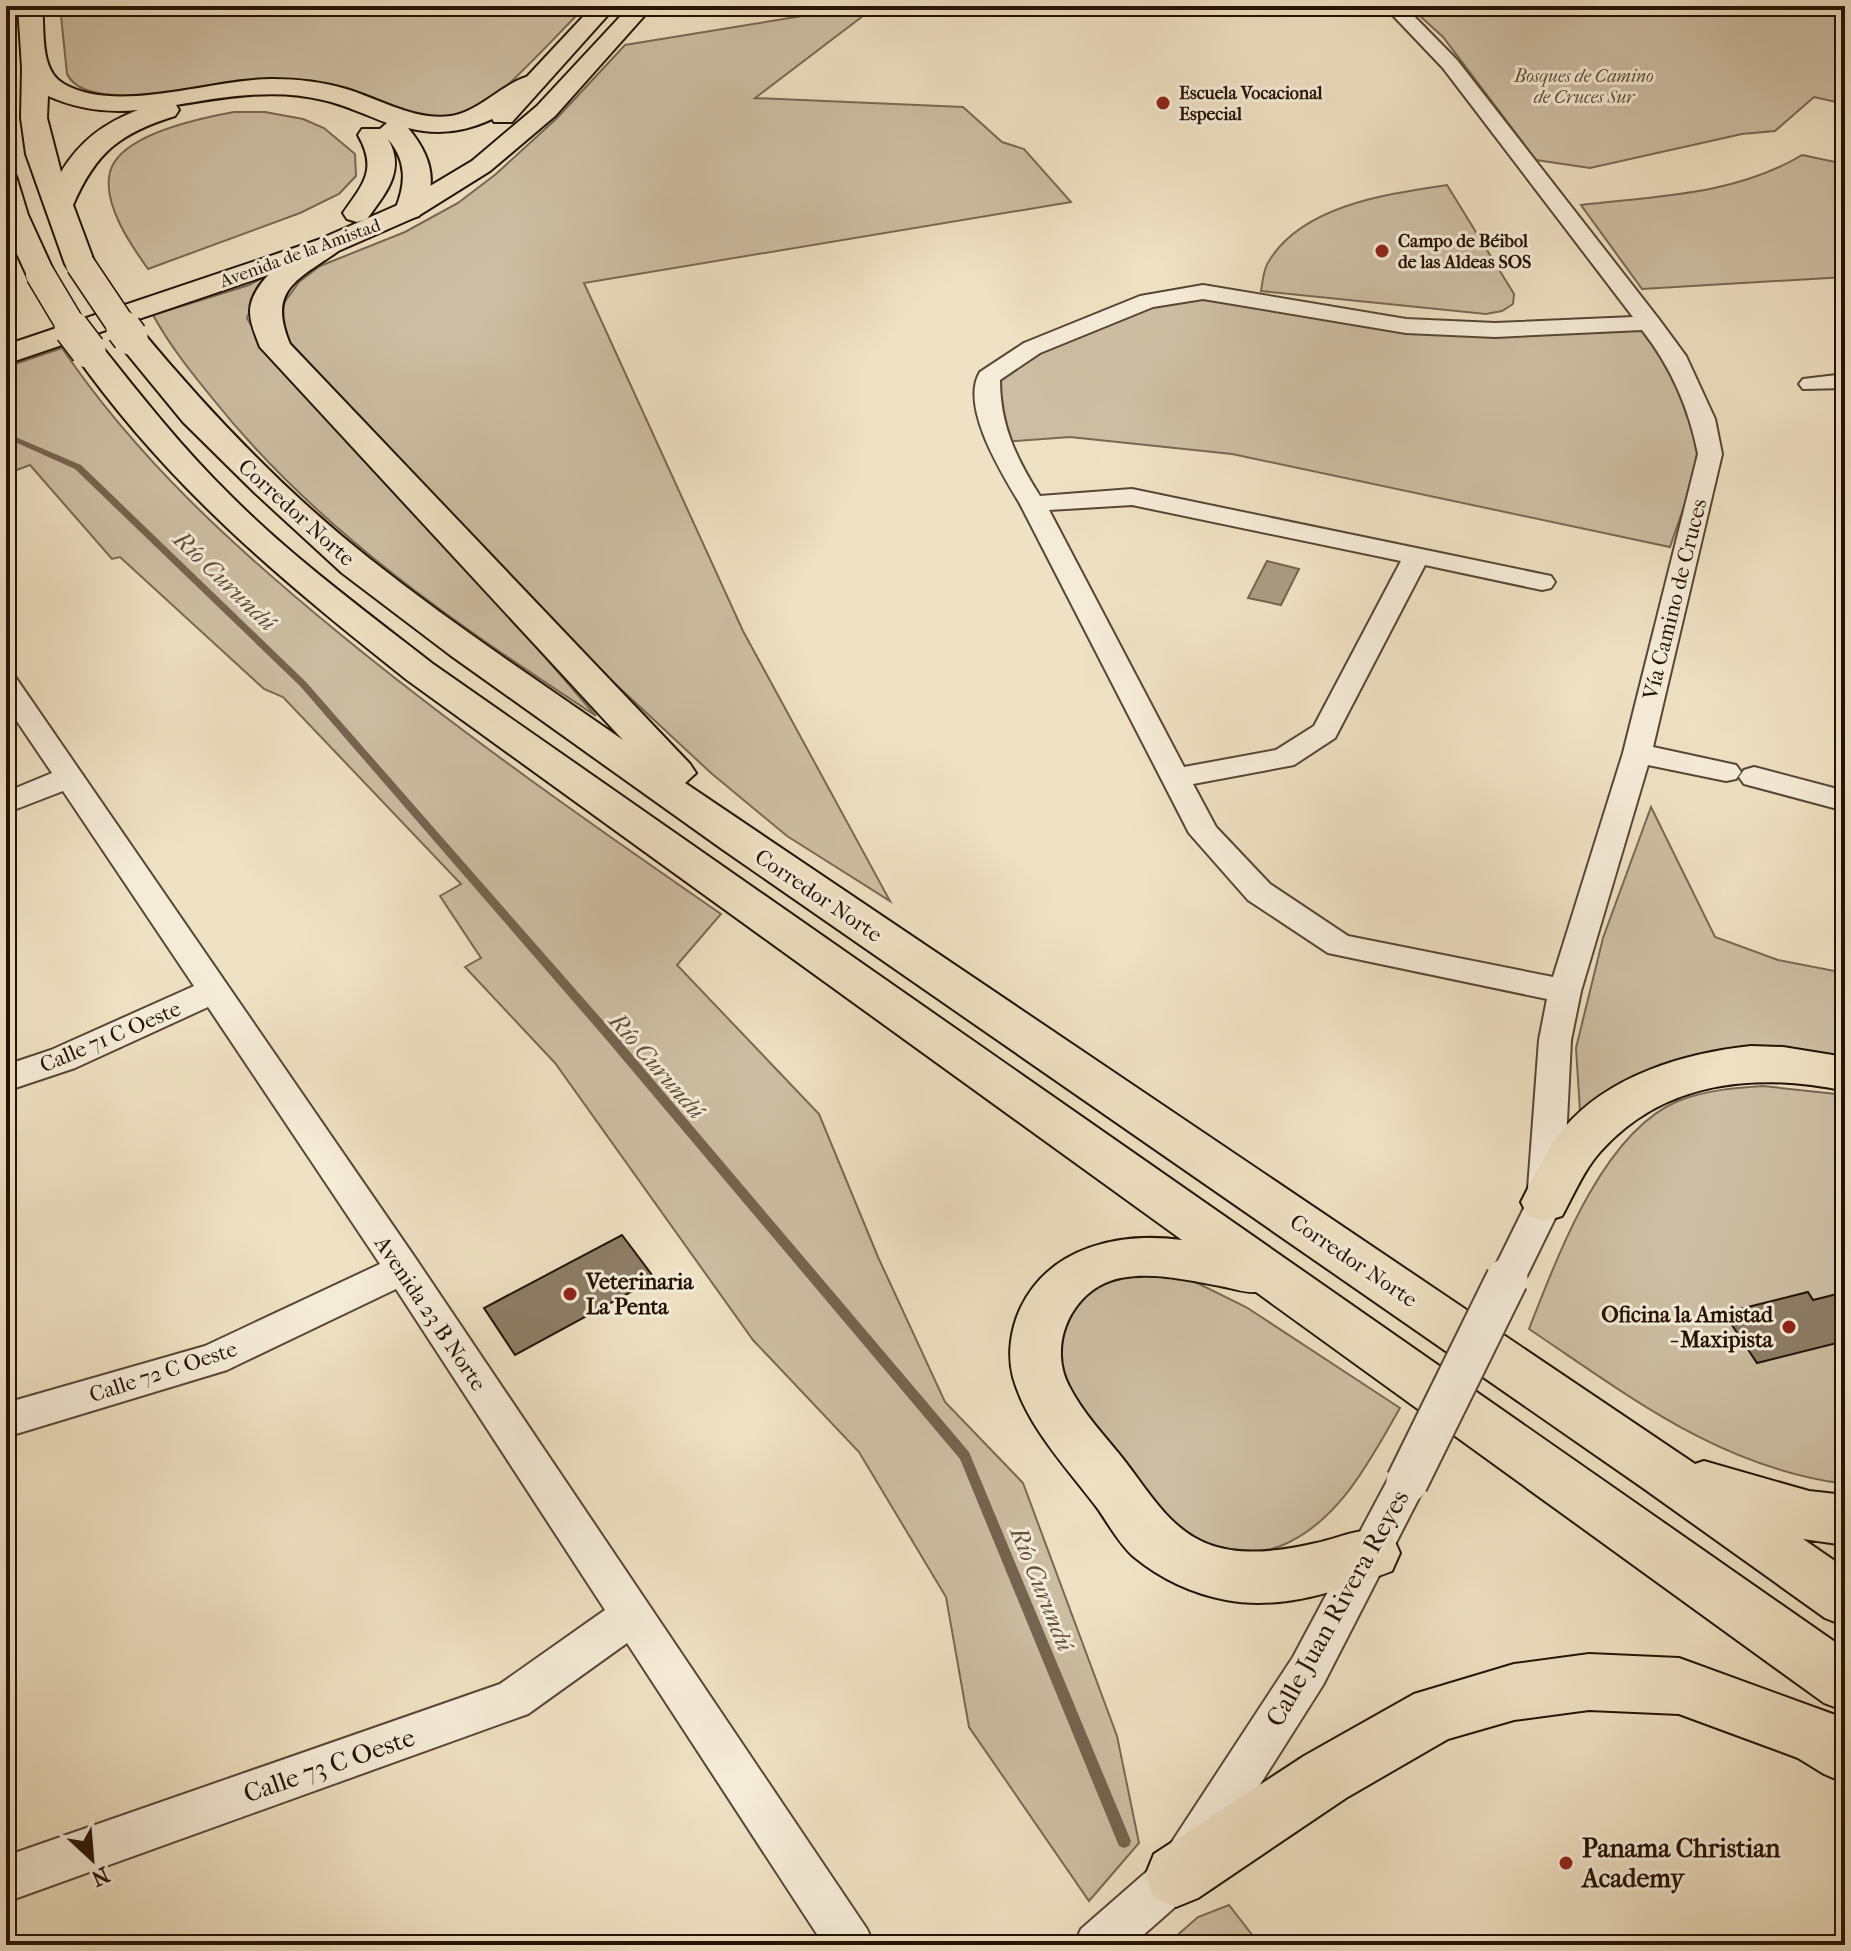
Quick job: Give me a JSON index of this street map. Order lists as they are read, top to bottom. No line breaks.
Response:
{"streets":{"highway":["Corredor Norte"],"main road":["Avenida de la Amistad"],"street":["Vía Camino de Cruces","Calle 71 C Oeste","Avenida 23 B Norte","Calle 72 C Oeste","Calle Juan Rivera Reyes","Calle 73 C Oeste"]},"crossings":[["Vía Camino de Cruces","Calle Juan Rivera Reyes"],["Calle 71 C Oeste","Avenida 23 B Norte"],["Avenida 23 B Norte","Calle 72 C Oeste"],["Avenida 23 B Norte","Calle 73 C Oeste"]],"water":["Río Curundú"],"parks":["Bosques de Camino de Cruces Sur"],"places":["Escuela Vocacional Especial","Campo de Béibol de las Aldeas SOS","Veterinaria La Penta","Oficina la Amistad - Maxipista","Panama Christian Academy"],"north":"bottom right"}
